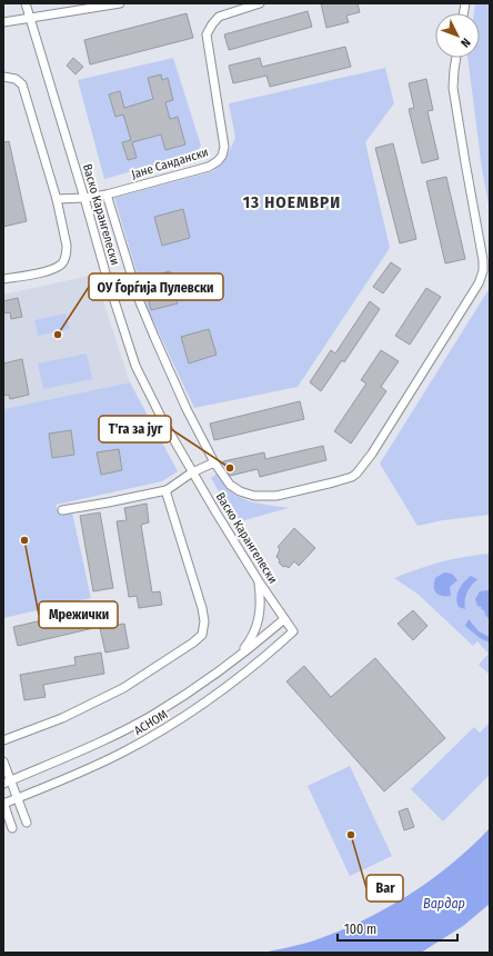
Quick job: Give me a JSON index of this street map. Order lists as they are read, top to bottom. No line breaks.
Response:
{"streets":{"street":["Јане Сандански","Васко Карангелески","АСНОМ"]},"crossings":[["Јане Сандански","Васко Карангелески"],["Васко Карангелески","АСНОМ"]],"districts":["13 НОЕМВРИ"],"water":["Вардар"],"places":["ОУ Ѓорѓија Пулевски","Т'га за југ","Мрежички","Bar"],"scale_bar":"100 m","north":"bottom right"}
